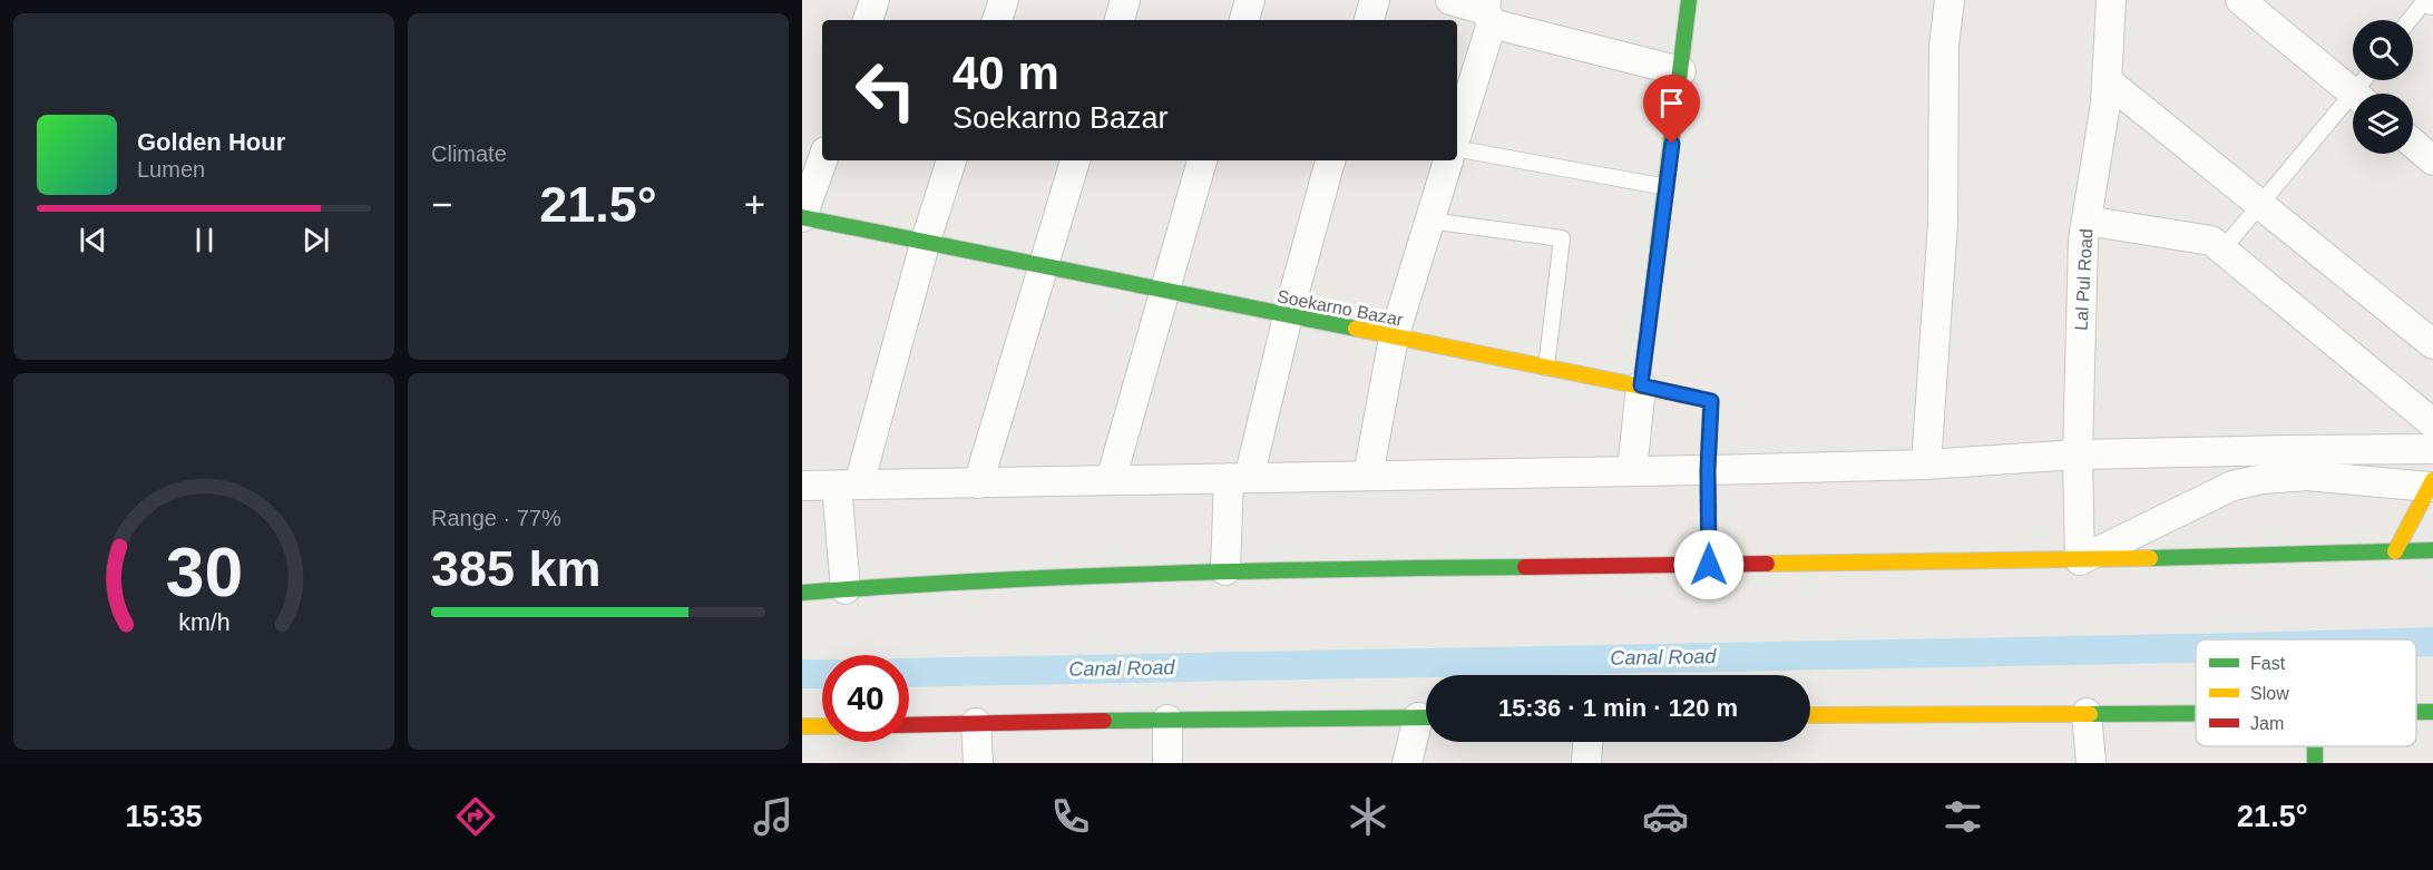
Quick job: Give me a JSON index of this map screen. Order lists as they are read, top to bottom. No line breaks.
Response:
{"streets":{"main road":["Soekarno Bazar"],"street":["Lal Pul Road"]},"water":["Canal Road"],"legend":["Fast","Slow","Jam"],"page":{"tile":["Climate",["Range · 77%","385 km"]],"turn":["40 m","Soekarno Bazar"],"song":["Golden Hour","Lumen"],"heat":["−","21.5°","+"],"limit":"40","trip":"15:36 · 1 min · 120 m","tabs":["15:35","21.5°"],"gauge":["30","km/h"]}}
